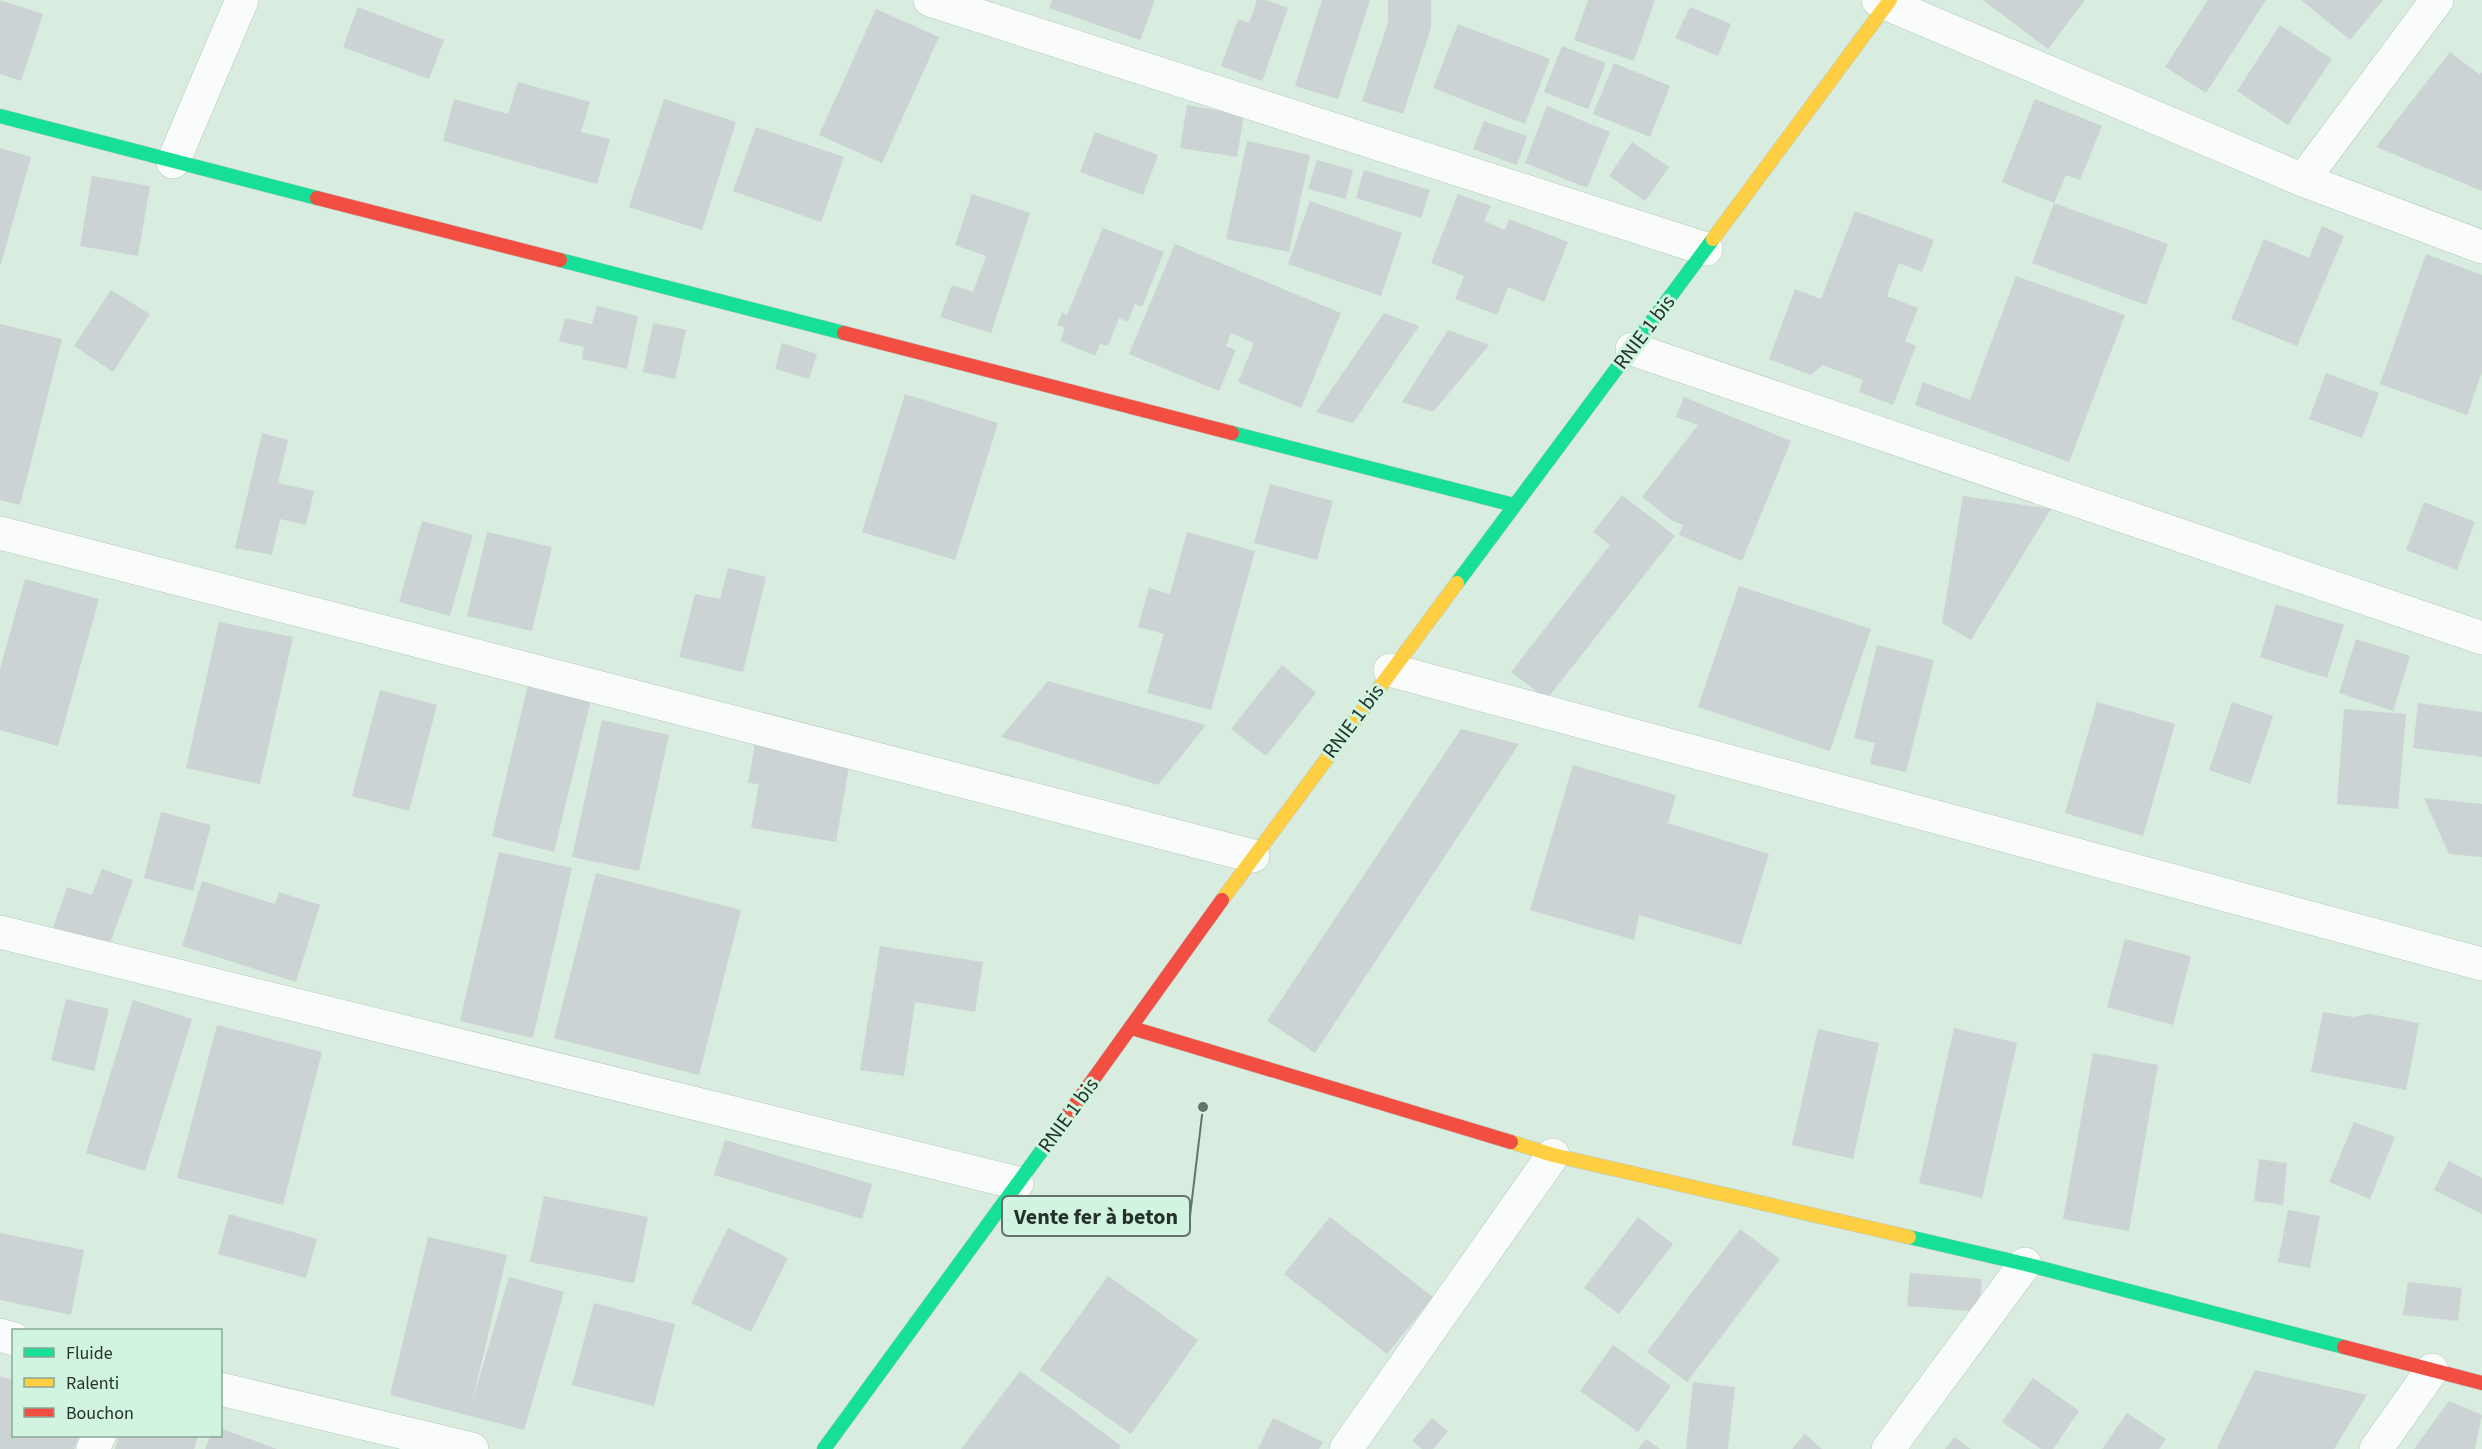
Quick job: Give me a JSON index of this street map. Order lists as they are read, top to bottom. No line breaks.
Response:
{"streets":{"street":["RNIE 1 bis"]},"places":["Vente fer à beton"],"legend":["Fluide","Ralenti","Bouchon"]}
